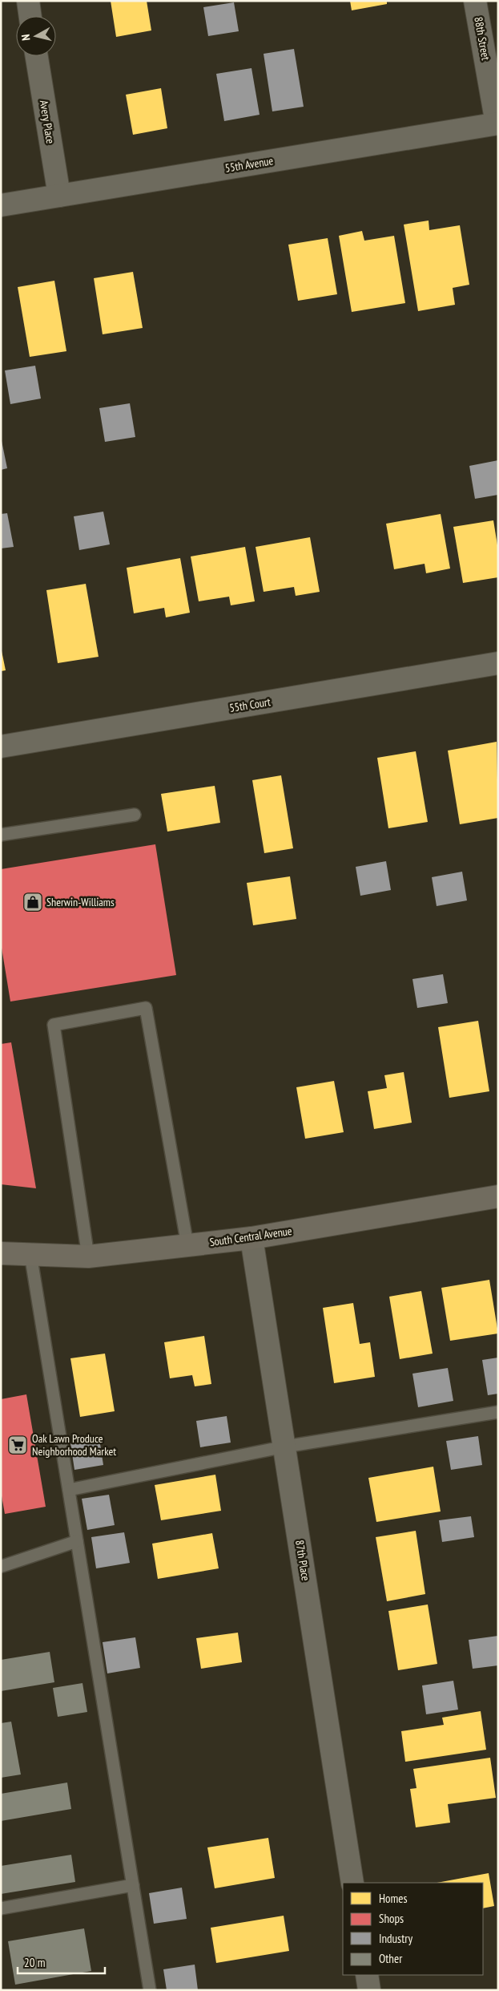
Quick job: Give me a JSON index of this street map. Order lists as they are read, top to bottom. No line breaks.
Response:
{"streets":{"street":["88th Street","Avery Place","55th Avenue","55th Court","South Central Avenue","87th Place"]},"crossings":[["88th Street","55th Avenue"],["Avery Place","55th Avenue"],["South Central Avenue","87th Place"]],"places":{"shop":["Sherwin-Williams"],"supermarket":["Oak Lawn Produce Neighborhood Market"]},"legend":["Homes","Shops","Industry","Other"],"scale_bar":"20 m","north":"left"}
